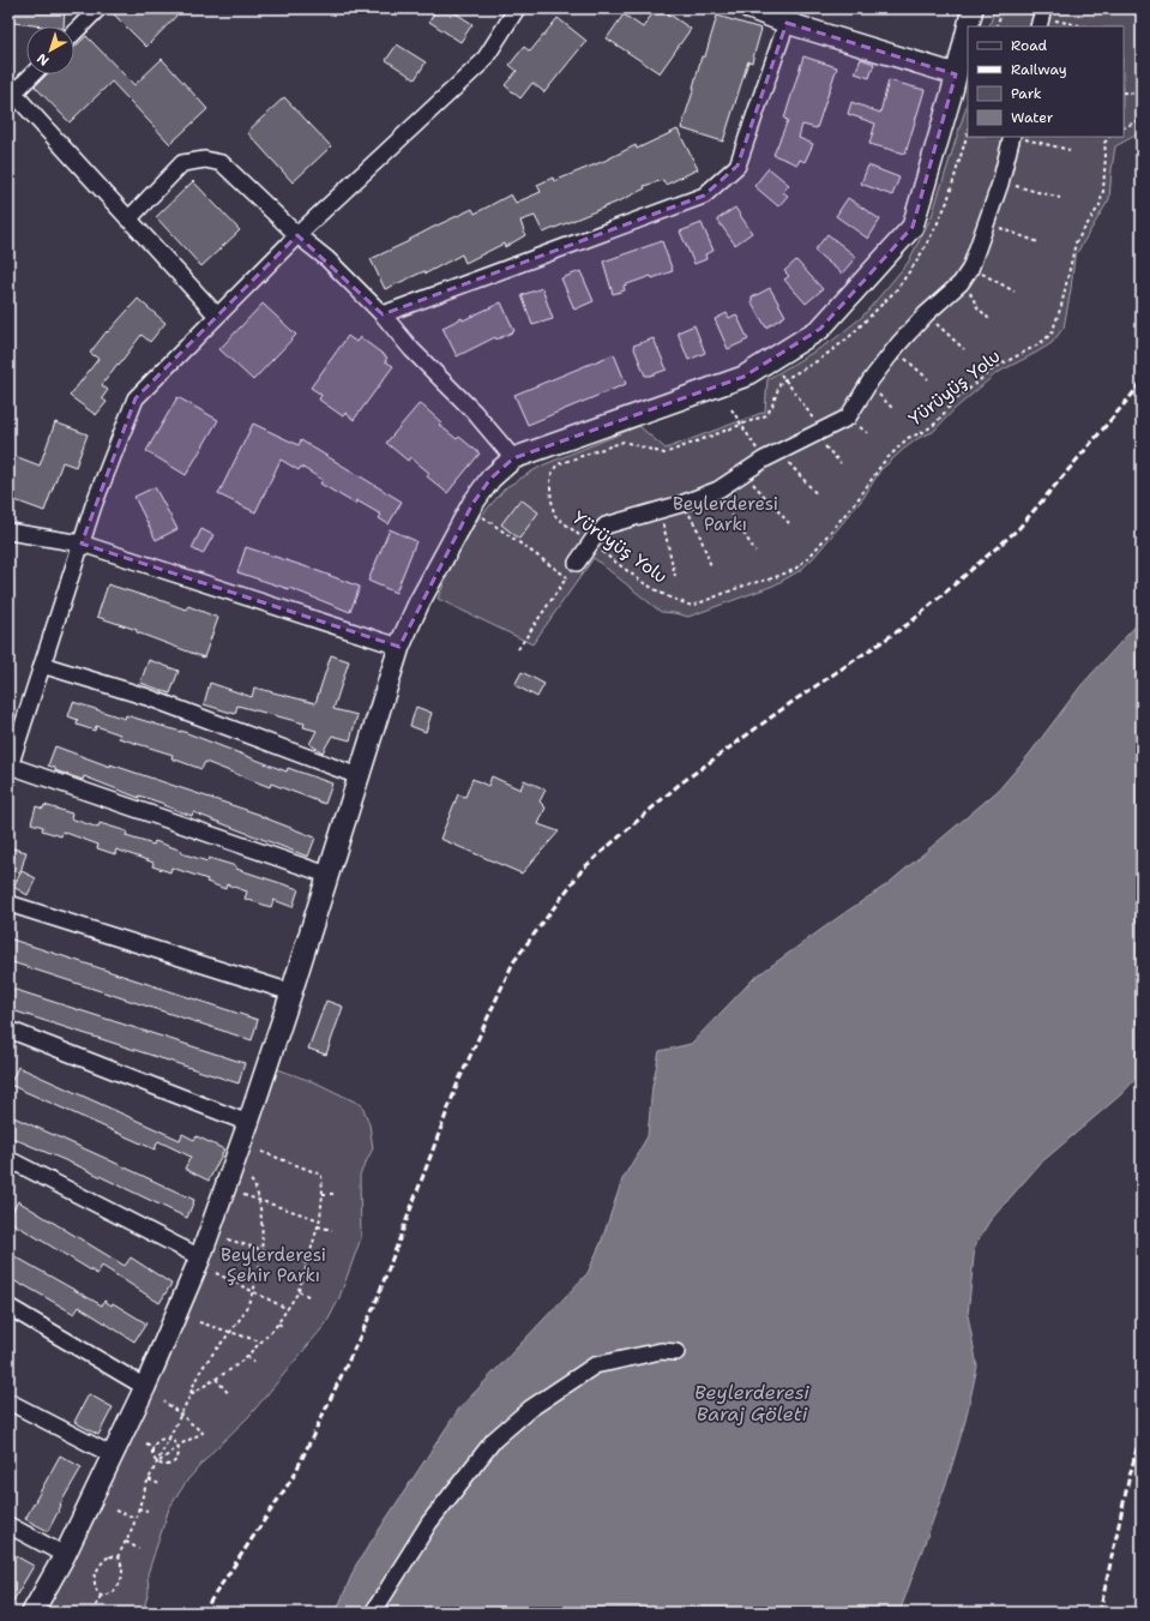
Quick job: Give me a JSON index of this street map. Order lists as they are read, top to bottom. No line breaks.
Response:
{"streets":{"path":["Yürüyüş Yolu"]},"water":["Beylerderesi Baraj Göleti"],"parks":["Beylerderesi Parkı","Beylerderesi Şehir Parkı"],"legend":["Road","Railway","Park","Water"],"north":"bottom left"}
